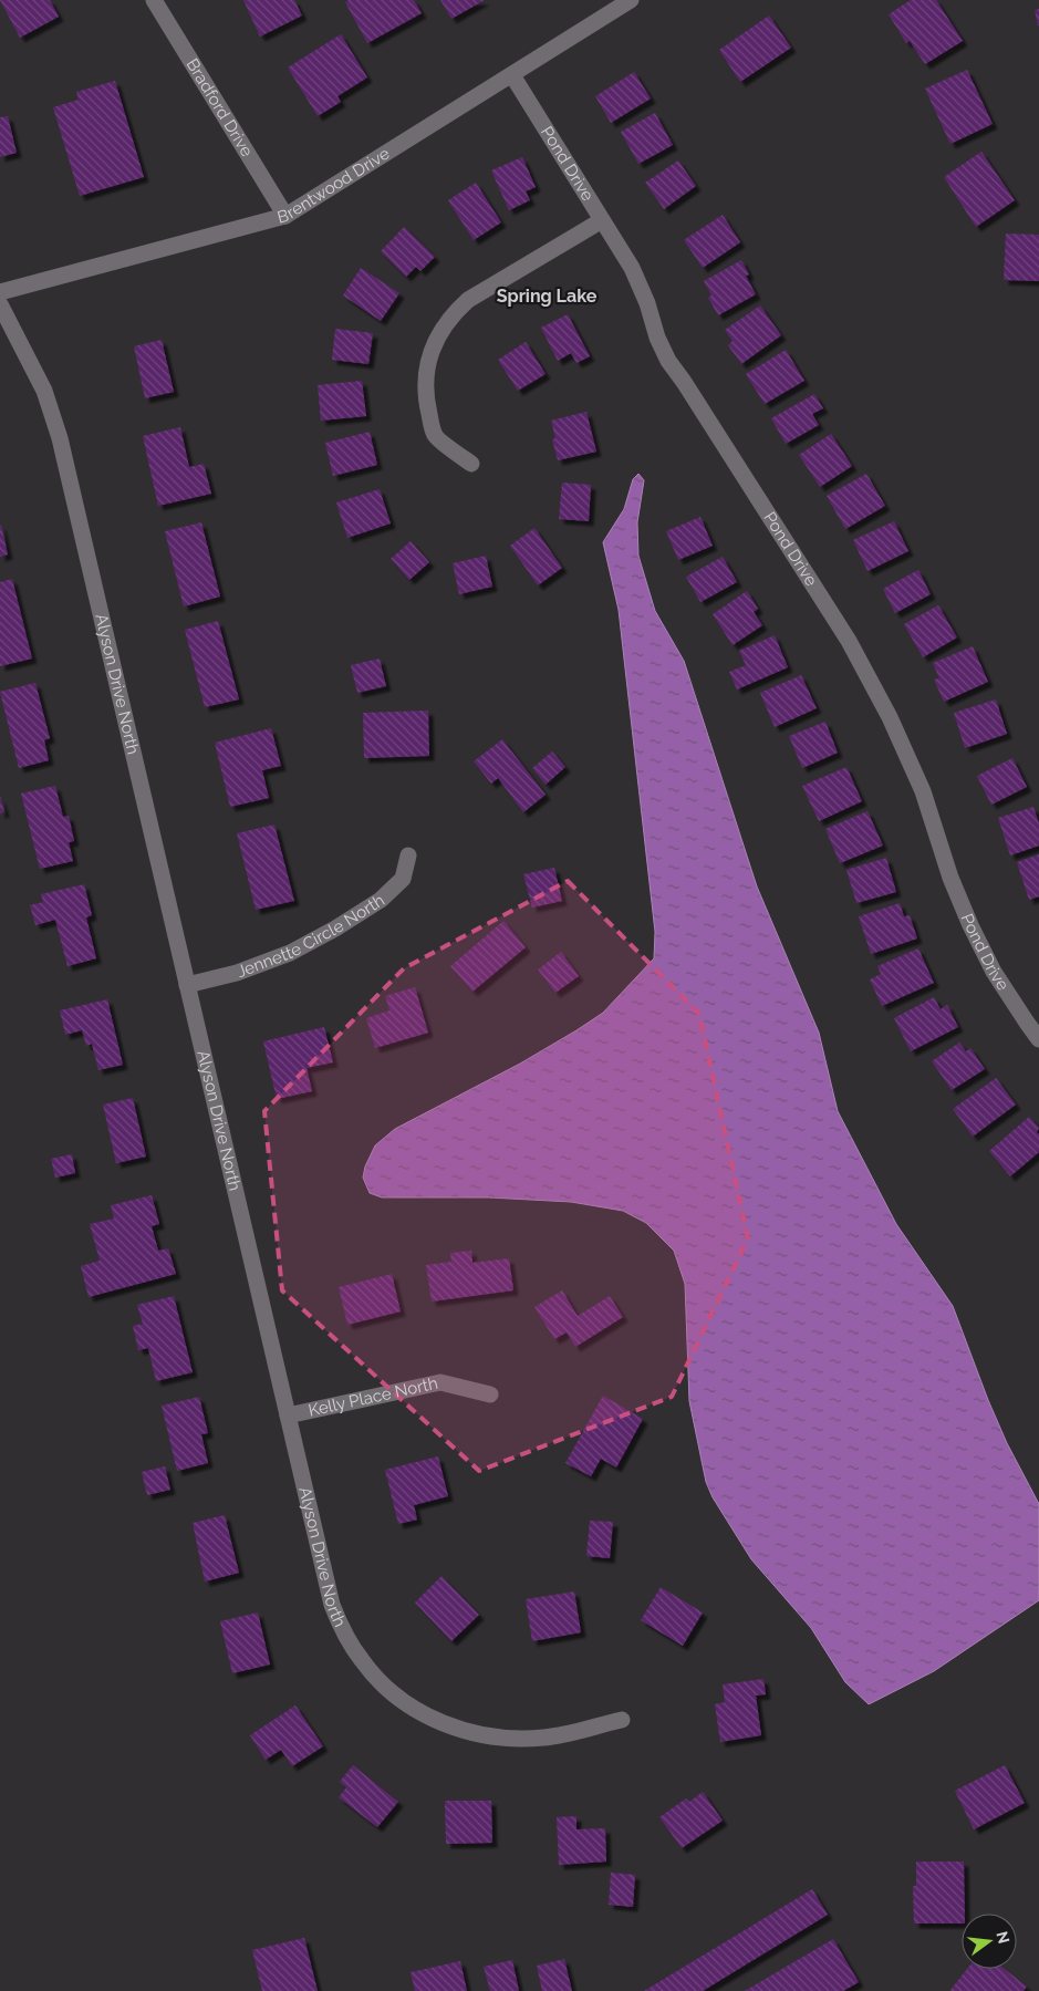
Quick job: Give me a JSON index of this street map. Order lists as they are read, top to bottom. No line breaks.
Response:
{"streets":{"street":["Bradford Drive","Pond Drive","Brentwood Drive","Alyson Drive North","Jennette Circle North","Kelly Place North"]},"crossings":[["Bradford Drive","Brentwood Drive"],["Pond Drive","Brentwood Drive"],["Alyson Drive North","Jennette Circle North"],["Alyson Drive North","Kelly Place North"]],"districts":["Spring Lake"],"north":"right"}
